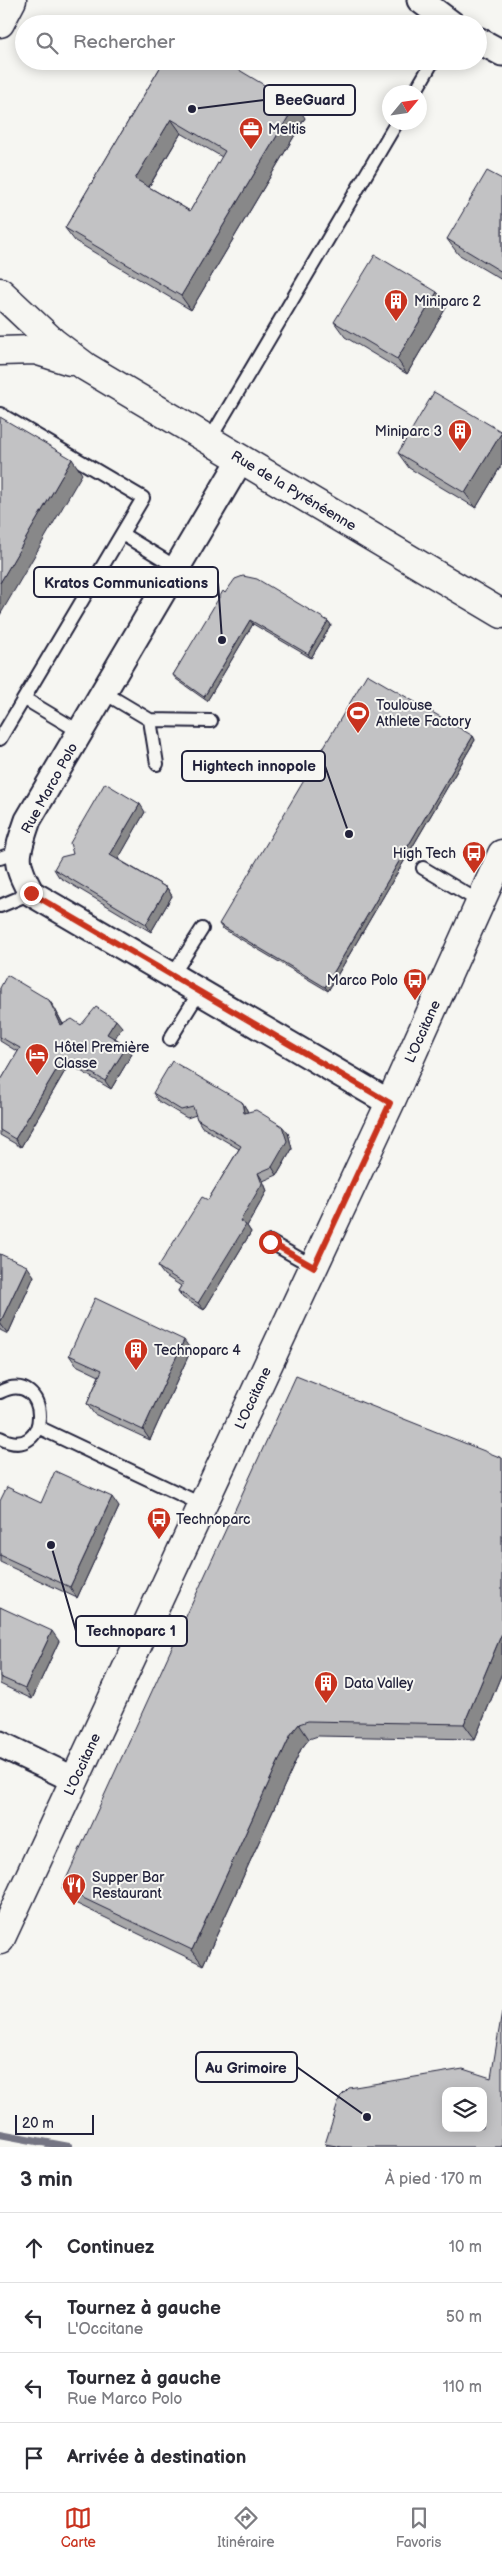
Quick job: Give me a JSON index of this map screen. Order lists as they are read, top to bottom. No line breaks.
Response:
{"streets":{"main road":["Rue de la Pyrénéenne","L'Occitane"],"street":["Rue Marco Polo"]},"crossings":[["Rue de la Pyrénéenne","Rue Marco Polo"]],"places":{"other":["BeeGuard","Kratos Communications","Hightech innopole","Technoparc 1","Au Grimoire"],"office":["Meltis"],"building":["Miniparc 2","Miniparc 3","Technoparc 4","Data Valley"],"sports":["Toulouse Athlete Factory"],"bus stop":["High Tech","Marco Polo","Technoparc"],"hotel":["Hôtel Première Classe"],"restaurant":["Supper Bar Restaurant"]},"scale_bar":"20 m","north":"top right","page":{"search":"Rechercher","scale":"20 m","heading":["3 min","À pied · 170 m"],"list":[["Continuez","10 m"],["Tournez à gauche","L'Occitane","50 m"],["Tournez à gauche","Rue Marco Polo","110 m"],"Arrivée à destination"],"nav":["Carte","Itinéraire","Favoris"]}}
